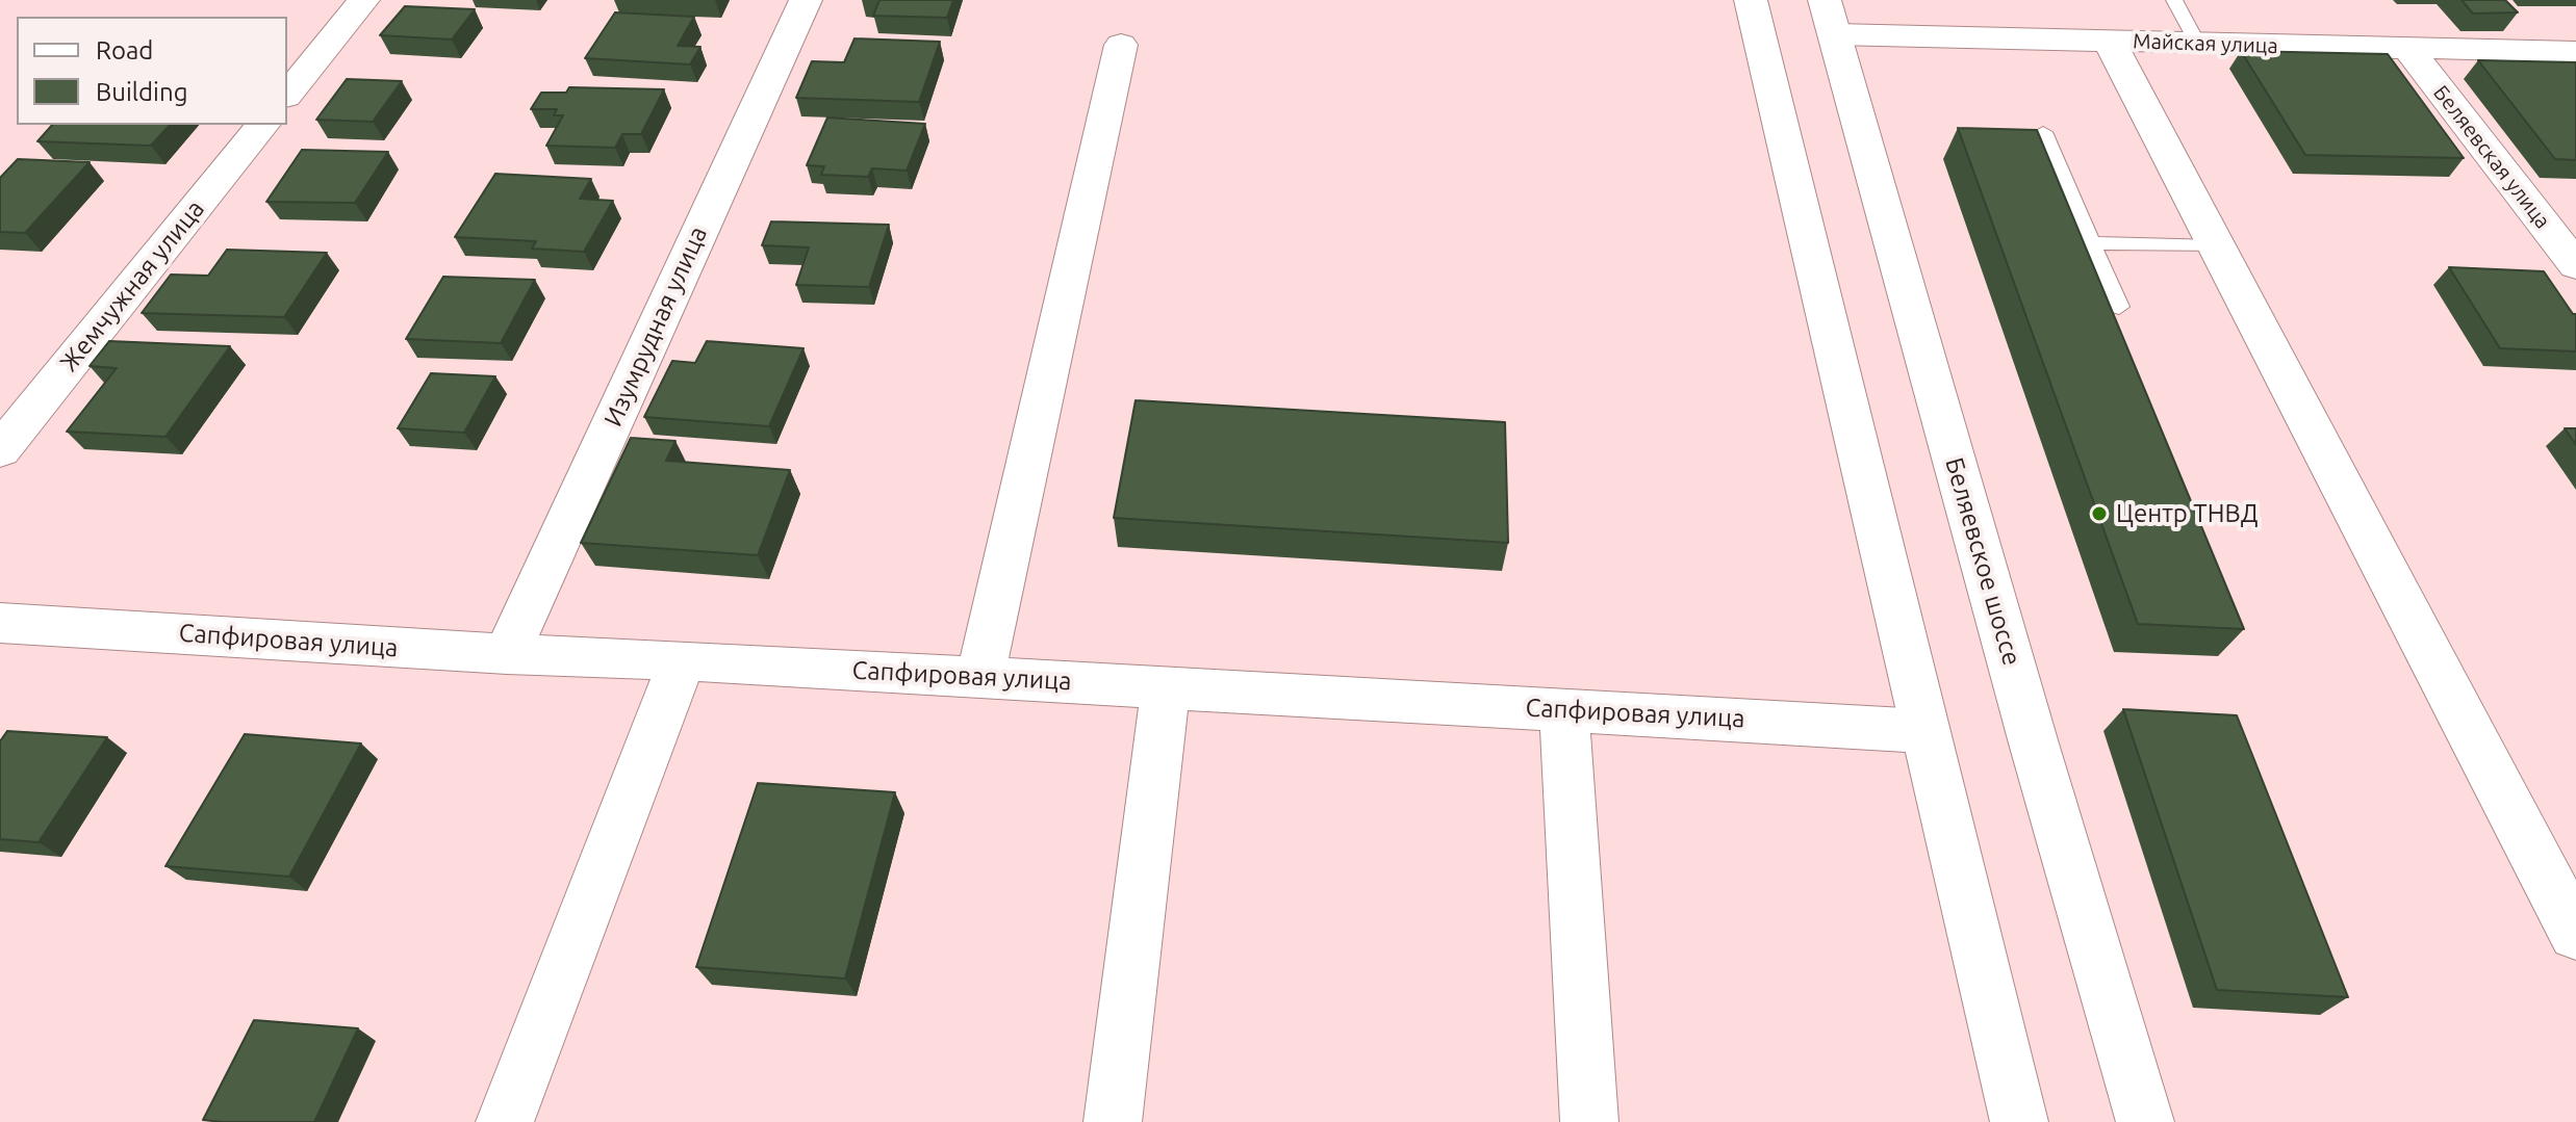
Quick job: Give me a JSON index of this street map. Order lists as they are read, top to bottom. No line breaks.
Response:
{"streets":{"street":["Майская улица","Беляевская улица","Жемчужная улица","Изумрудная улица","Беляевское шоссе","Сапфировая улица"]},"crossings":[["Майская улица","Беляевская улица"],["Майская улица","Беляевское шоссе"],["Изумрудная улица","Сапфировая улица"]],"places":["Центр ТНВД"],"legend":["Road","Building"]}
